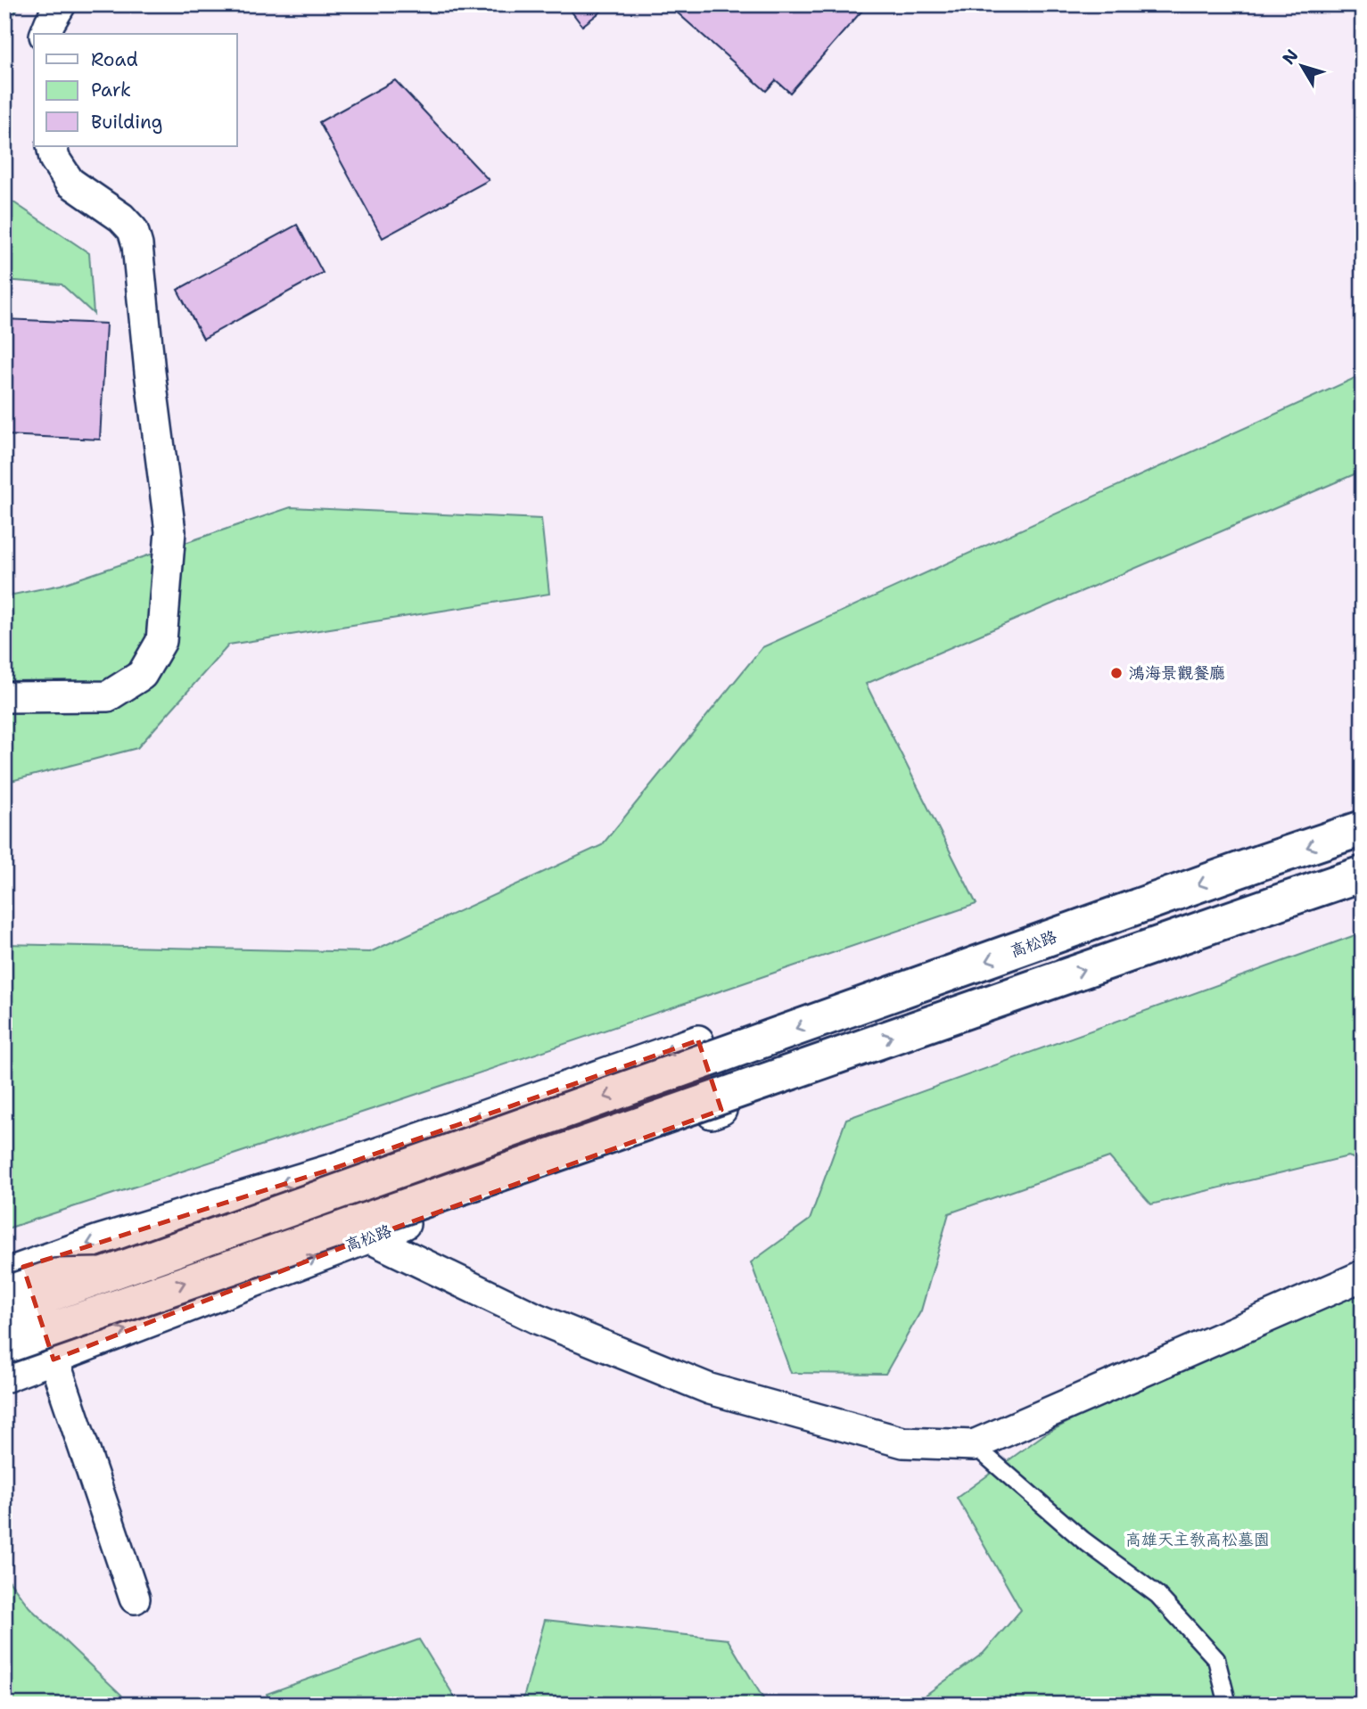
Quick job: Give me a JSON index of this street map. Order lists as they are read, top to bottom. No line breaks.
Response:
{"streets":{"street":["高松路"]},"parks":["高雄天主教高松墓園"],"places":["鴻海景觀餐廳"],"legend":["Road","Park","Building"],"north":"top left"}
